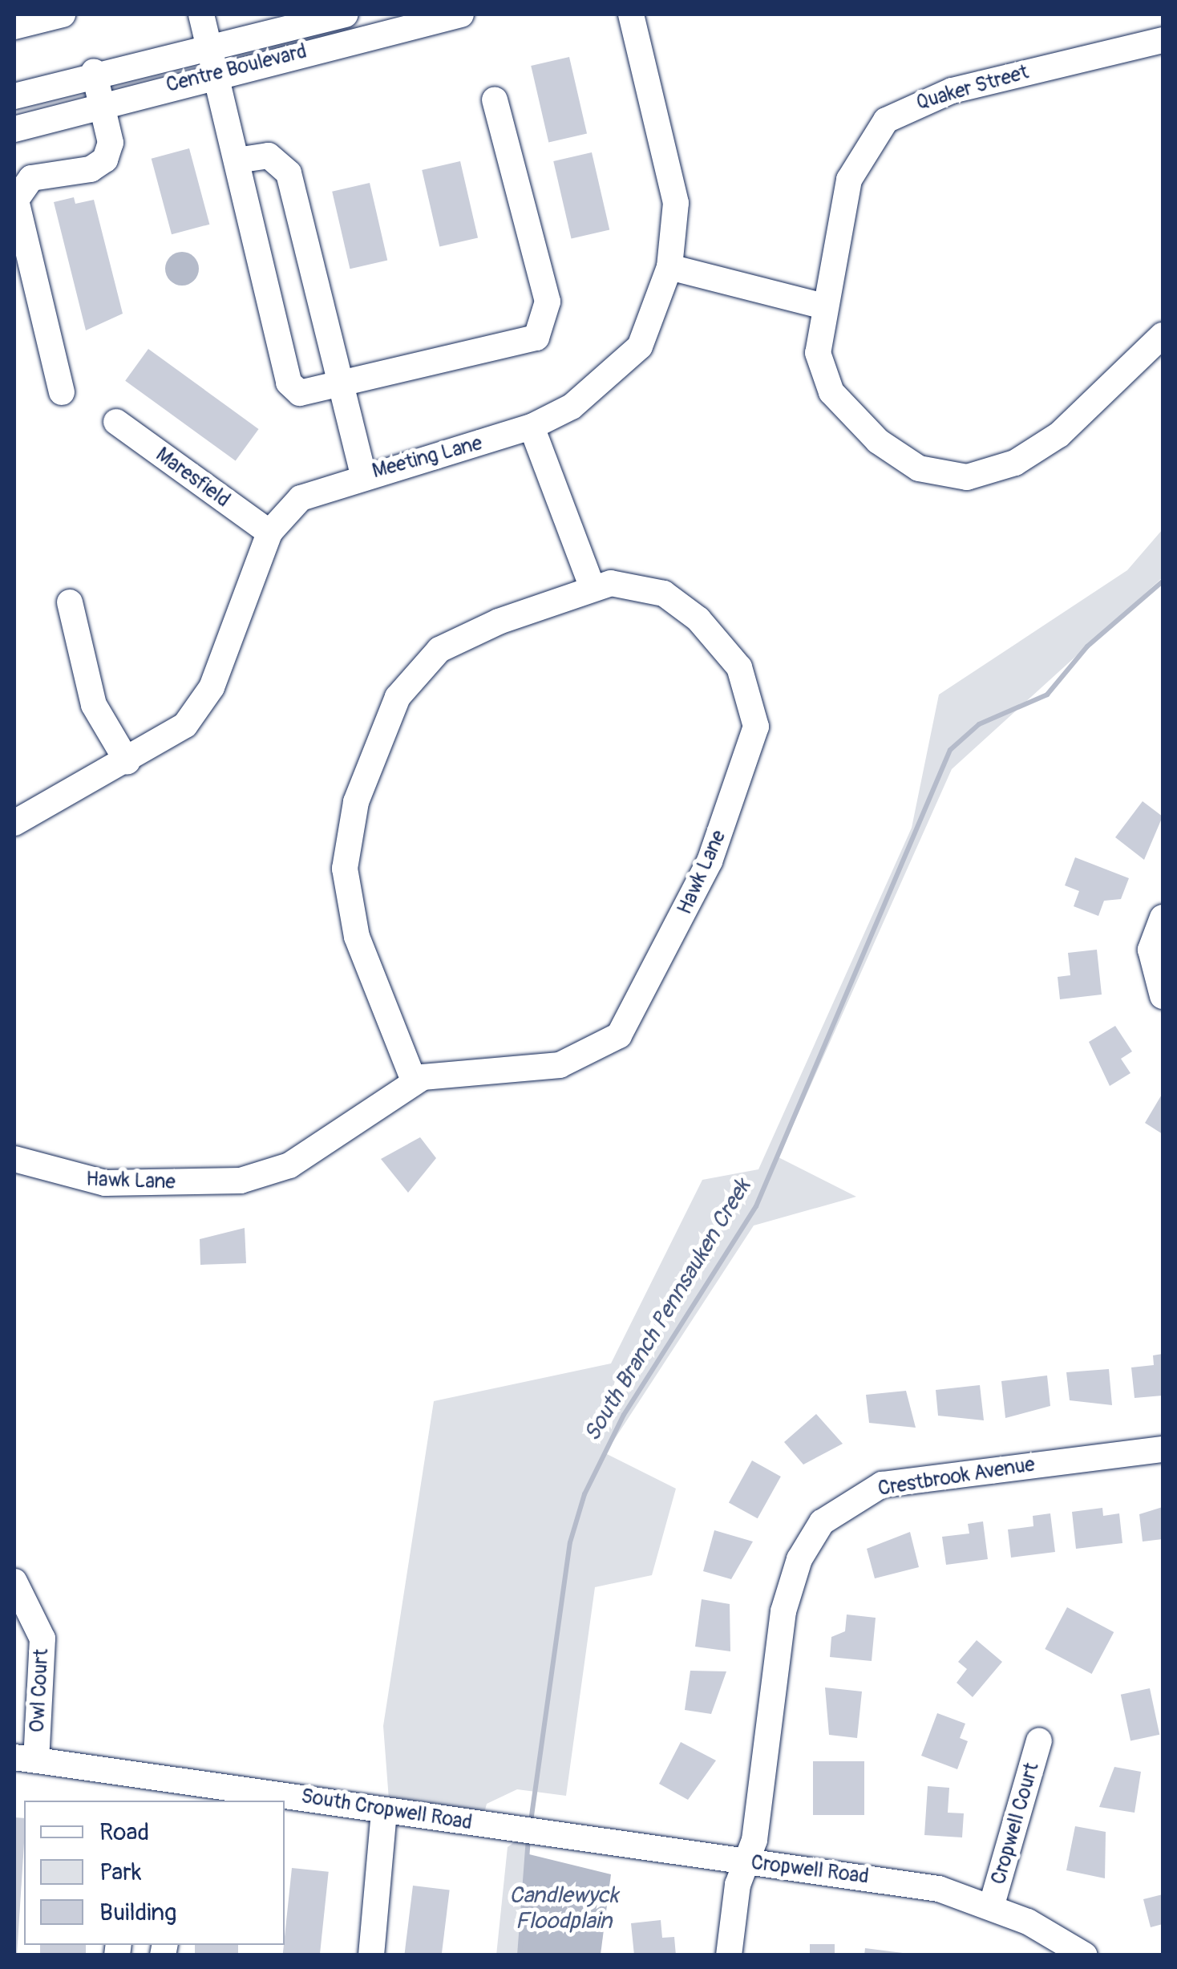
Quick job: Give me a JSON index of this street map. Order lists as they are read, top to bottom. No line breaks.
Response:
{"streets":{"street":["Centre Boulevard","Quaker Street","Meeting Lane","Maresfield","Hawk Lane","Crestbrook Avenue","Owl Court","South Cropwell Road","Cropwell Court","Cropwell Road"]},"crossings":[["Meeting Lane","Maresfield"],["Crestbrook Avenue","Cropwell Road"],["Owl Court","South Cropwell Road"],["South Cropwell Road","Cropwell Road"],["Cropwell Court","Cropwell Road"]],"water":["South Branch Pennsauken Creek","Candlewyck Floodplain"],"legend":["Road","Park","Building"]}
